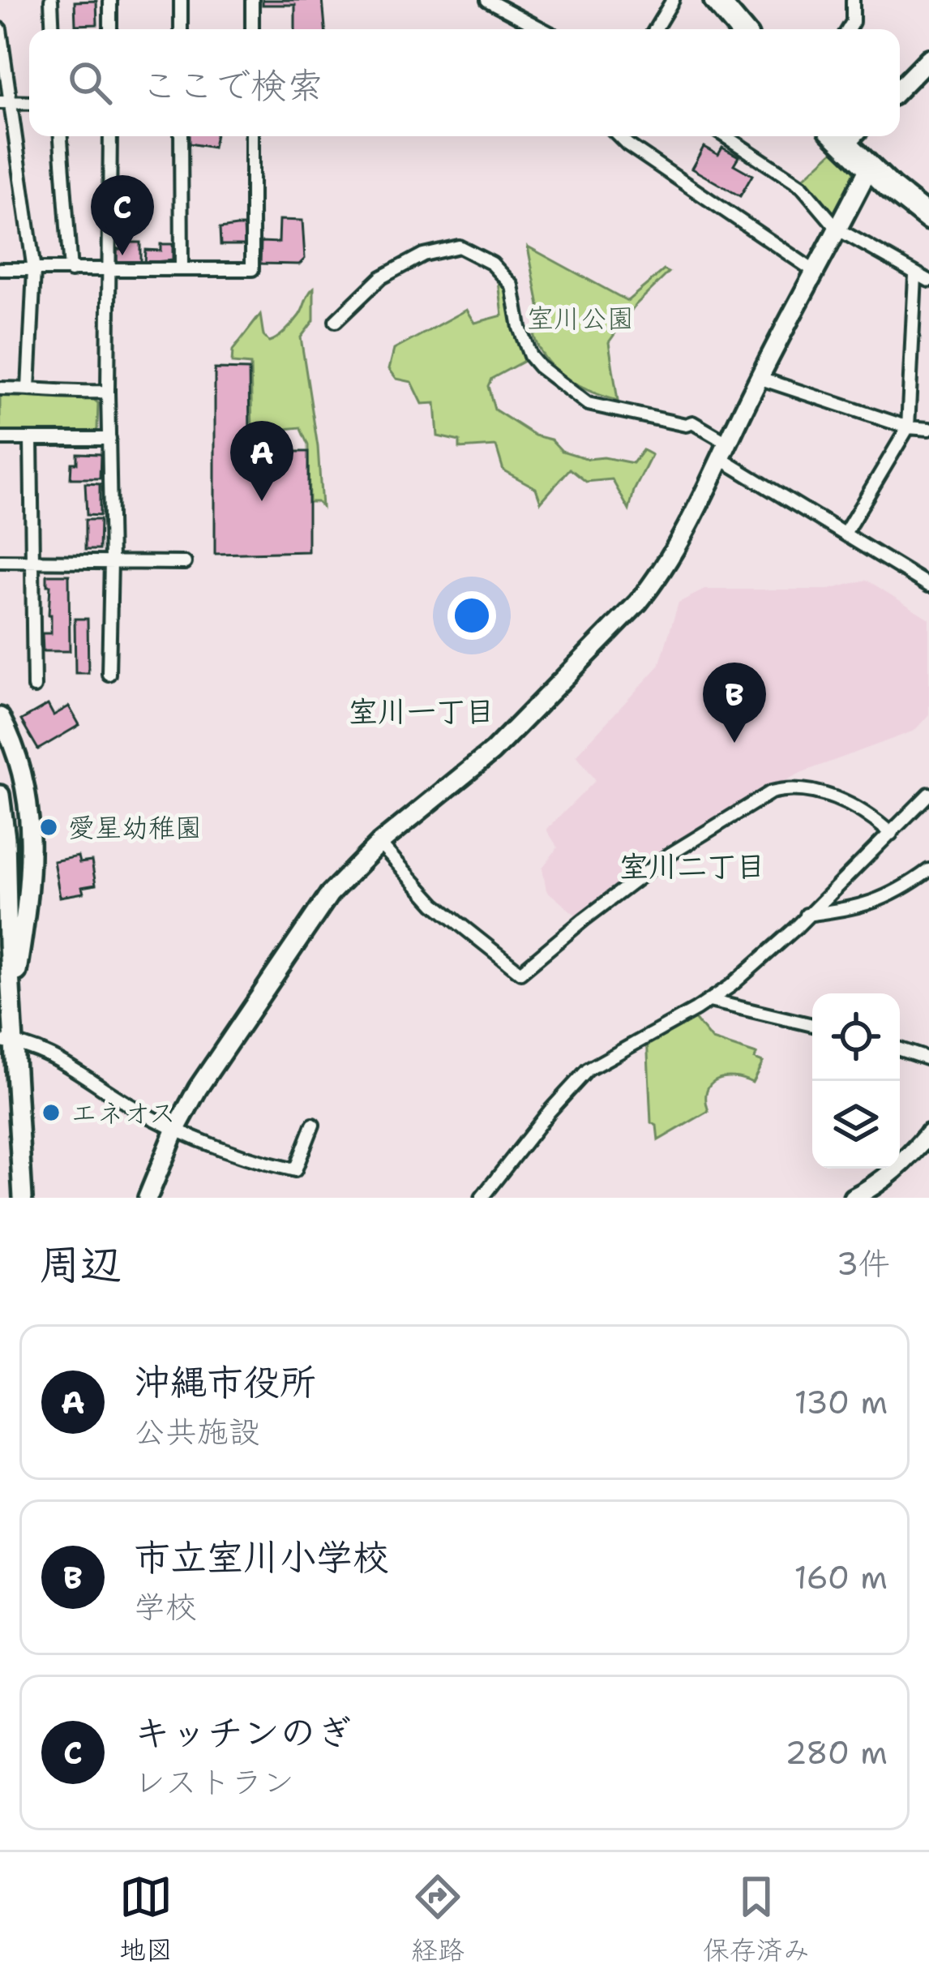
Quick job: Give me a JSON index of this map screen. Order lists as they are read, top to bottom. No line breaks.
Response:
{"districts":["室川一丁目","室川二丁目"],"parks":["室川公園"],"places":["愛星幼稚園","エネオス"],"page":{"search":"ここで検索","pins":["C","A","B"],"heading":["周辺","3件"],"list":[{"mark":"A","name":"沖縄市役所","note":"公共施設","value":"130 m"},{"mark":"B","name":"市立室川小学校","note":"学校","value":"160 m"},{"mark":"C","name":"キッチンのぎ","note":"レストラン","value":"280 m"}],"nav":["地図","経路","保存済み"]}}
